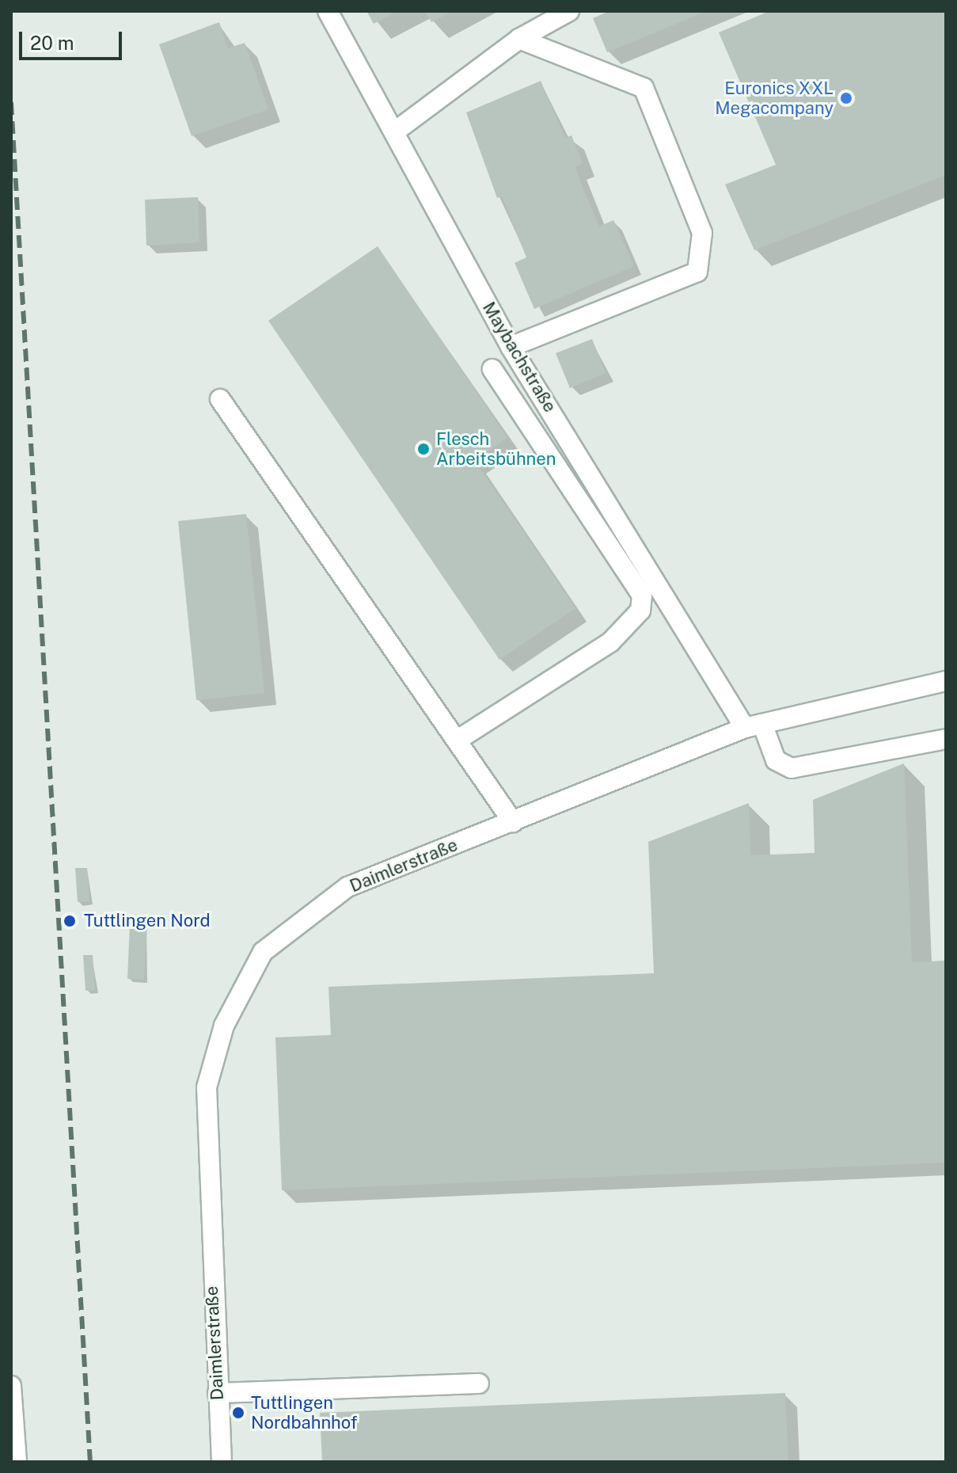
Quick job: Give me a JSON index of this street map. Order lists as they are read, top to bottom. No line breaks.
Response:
{"streets":{"street":["Maybachstraße","Daimlerstraße"]},"crossings":[["Maybachstraße","Daimlerstraße"]],"places":["Euronics XXL Megacompany","Flesch Arbeitsbühnen","Tuttlingen Nord","Tuttlingen Nordbahnhof"],"scale_bar":"20 m"}
